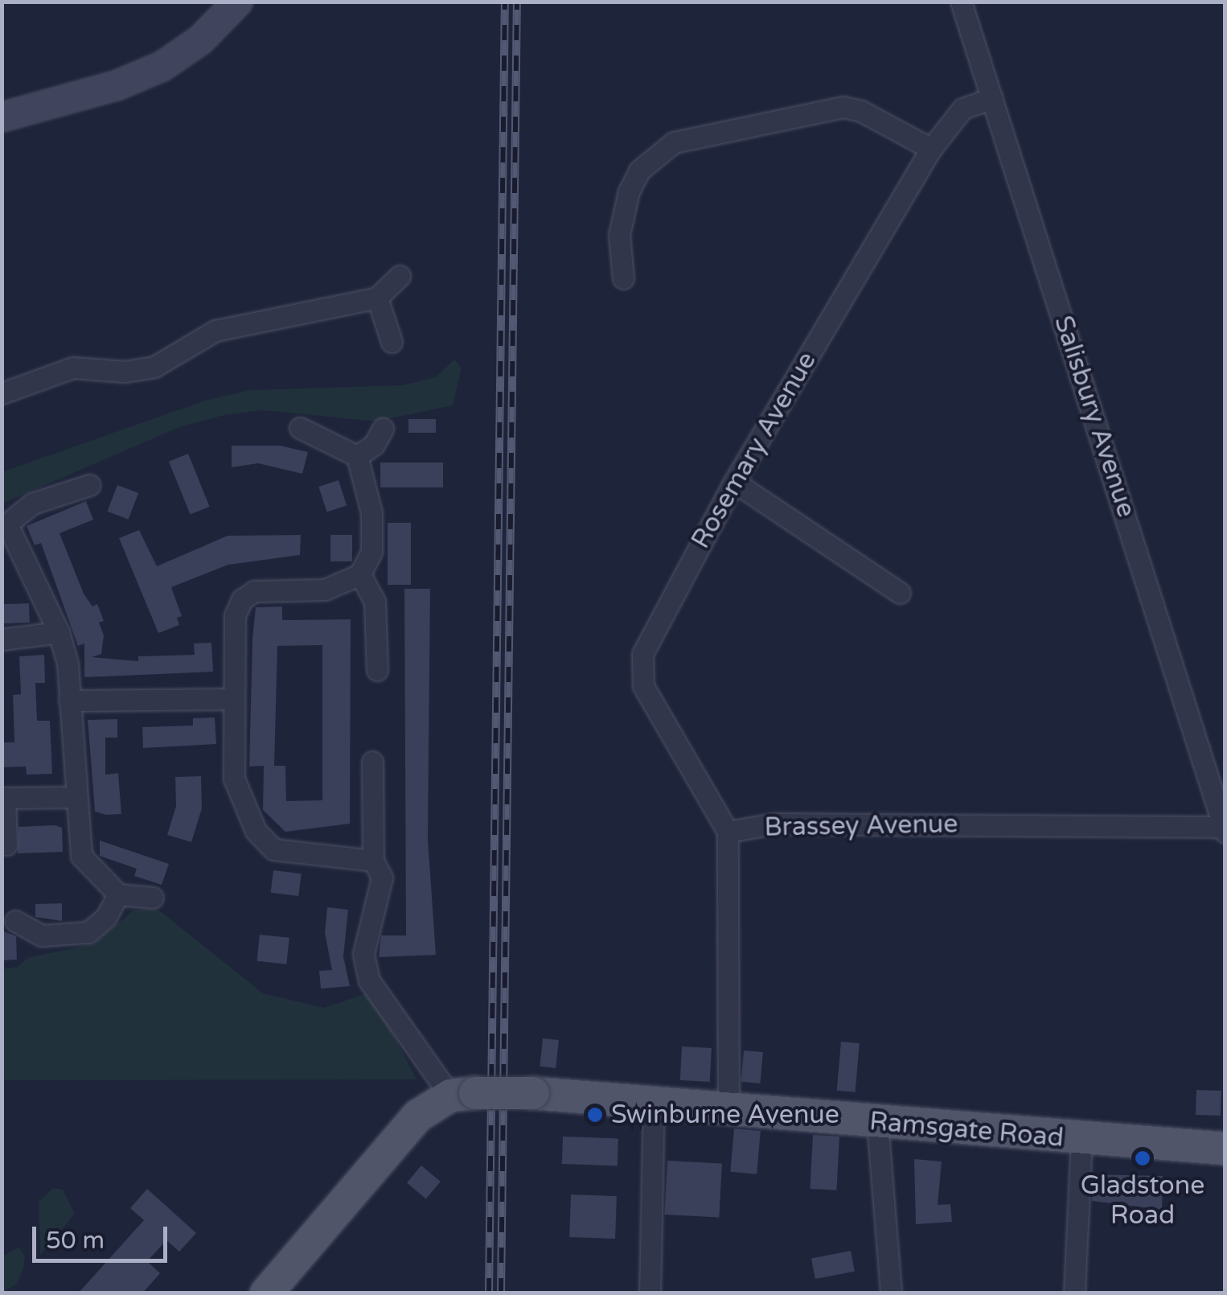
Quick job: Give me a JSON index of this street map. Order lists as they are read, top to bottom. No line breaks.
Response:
{"streets":{"main road":["Ramsgate Road"],"street":["Salisbury Avenue","Rosemary Avenue","Brassey Avenue"]},"crossings":[["Salisbury Avenue","Rosemary Avenue"],["Salisbury Avenue","Brassey Avenue"],["Rosemary Avenue","Brassey Avenue"],["Brassey Avenue","Ramsgate Road"]],"places":["Swinburne Avenue","Gladstone Road"],"scale_bar":"50 m"}
